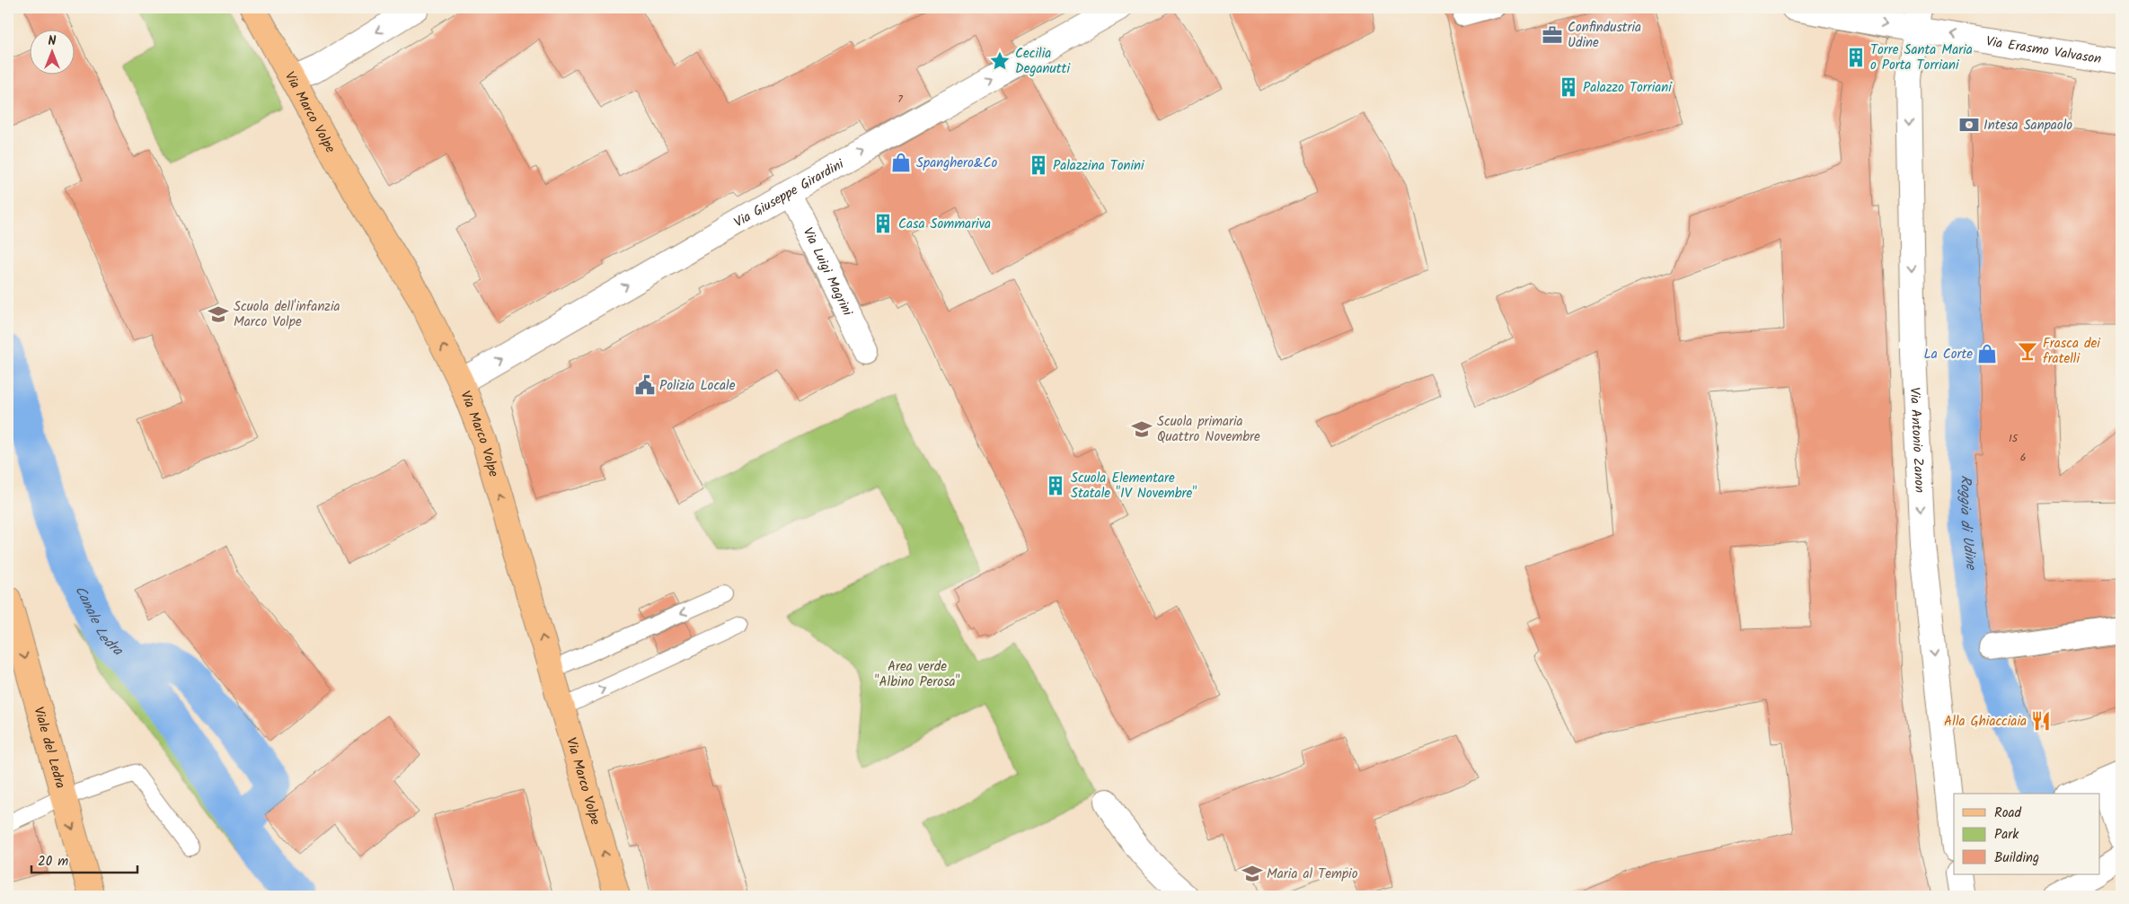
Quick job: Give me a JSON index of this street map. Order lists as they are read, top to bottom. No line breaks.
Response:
{"streets":{"main road":["Via Marco Volpe","Viale del Ledra"],"street":["Via Erasmo Valvason","Via Giuseppe Girardini","Via Luigi Magrini","Via Antonio Zanon"]},"crossings":[["Via Erasmo Valvason","Via Antonio Zanon"],["Via Marco Volpe","Via Giuseppe Girardini"],["Via Giuseppe Girardini","Via Luigi Magrini"]],"one_way":["Via Marco Volpe","Via Giuseppe Girardini","Via Antonio Zanon","Viale del Ledra"],"water":["Roggia di Udine","Canale Ledra"],"parks":["Area verde \"Albino Perosa\""],"places":{"office":["Confindustria Udine"],"building":["Torre Santa Maria o Porta Torriani","Palazzo Torriani","Palazzina Tonini","Casa Sommariva","Scuola Elementare Statale \"IV Novembre\""],"place":["Cecilia Deganutti"],"bank":["Intesa Sanpaolo"],"shop":["Spanghero&Co","La Corte"],"school or university":["Scuola dell'infanzia Marco Volpe","Scuola primaria Quattro Novembre","Maria al Tempio"],"bar":["Frasca dei fratelli"],"public building":["Polizia Locale"],"restaurant":["Alla Ghiacciaia"]},"house_numbers":["7","15","6"],"legend":["Road","Park","Building"],"scale_bar":"20 m","north":"top"}
